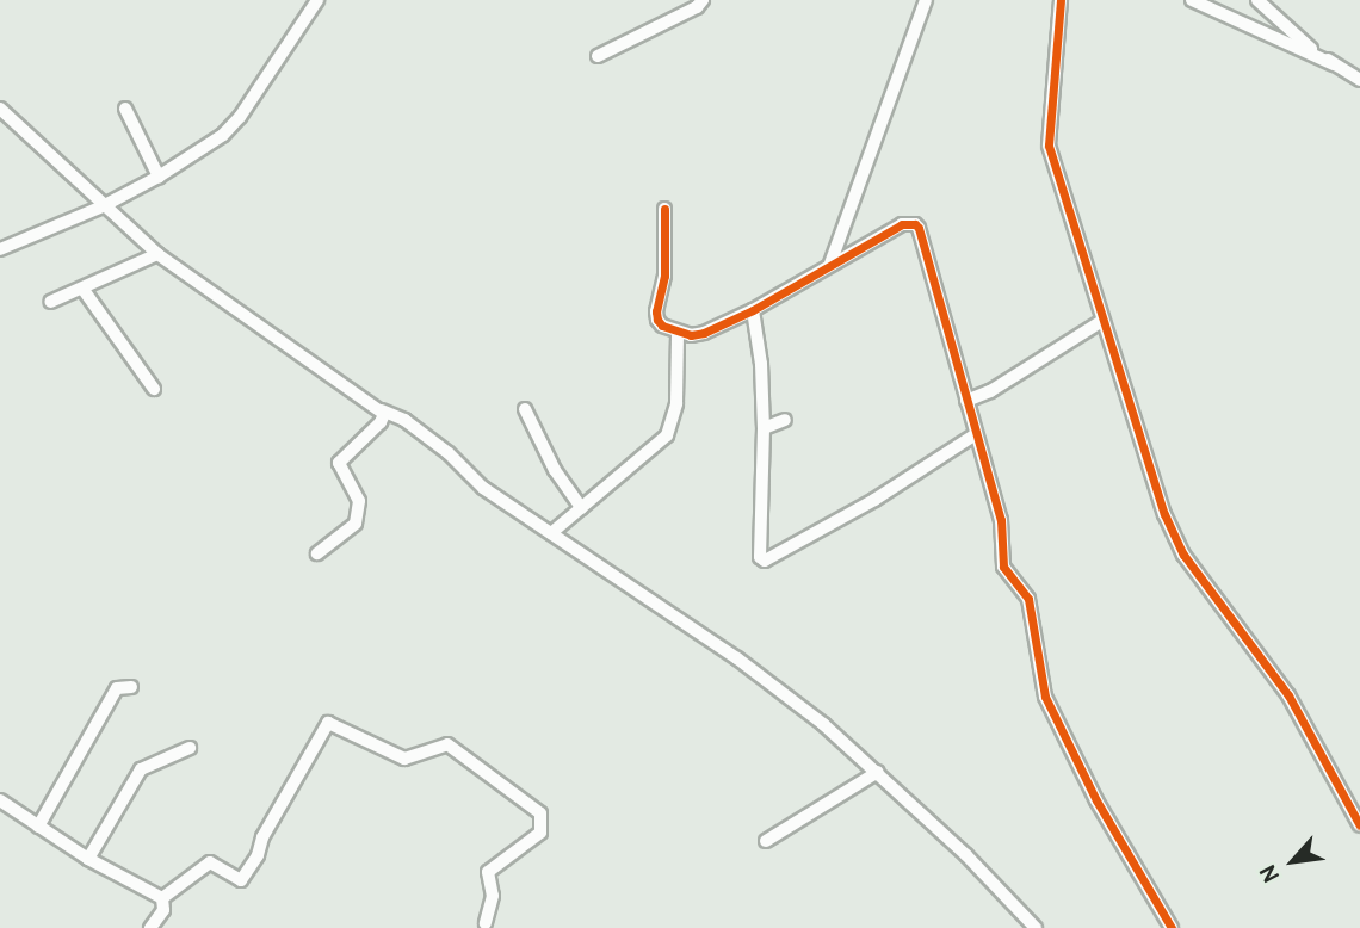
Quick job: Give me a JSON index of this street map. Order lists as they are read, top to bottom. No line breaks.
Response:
{"north":"bottom left"}
